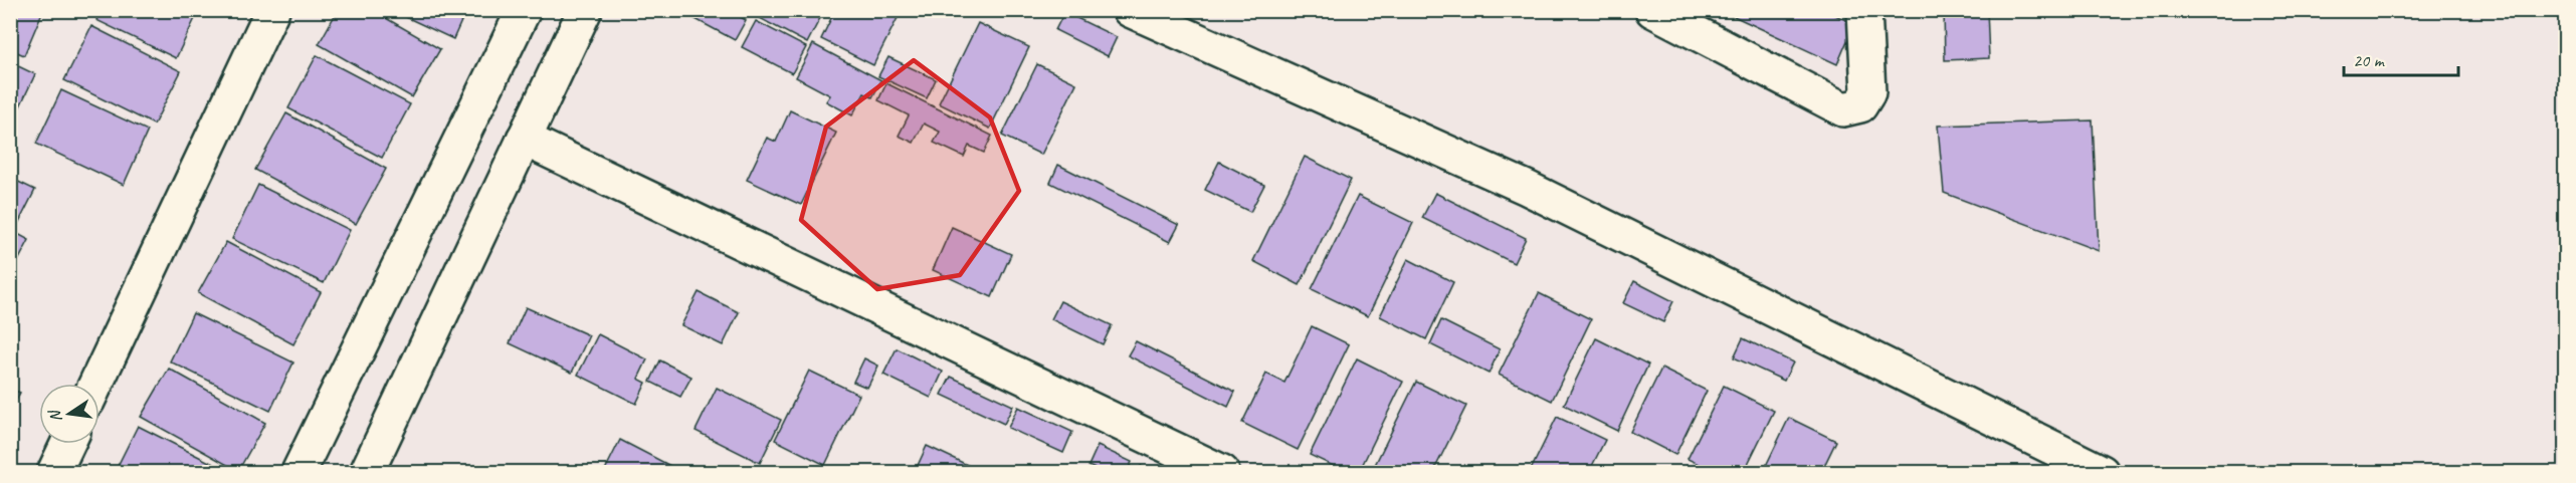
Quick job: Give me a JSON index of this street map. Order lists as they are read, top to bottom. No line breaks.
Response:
{"scale_bar":"20 m","north":"left"}
